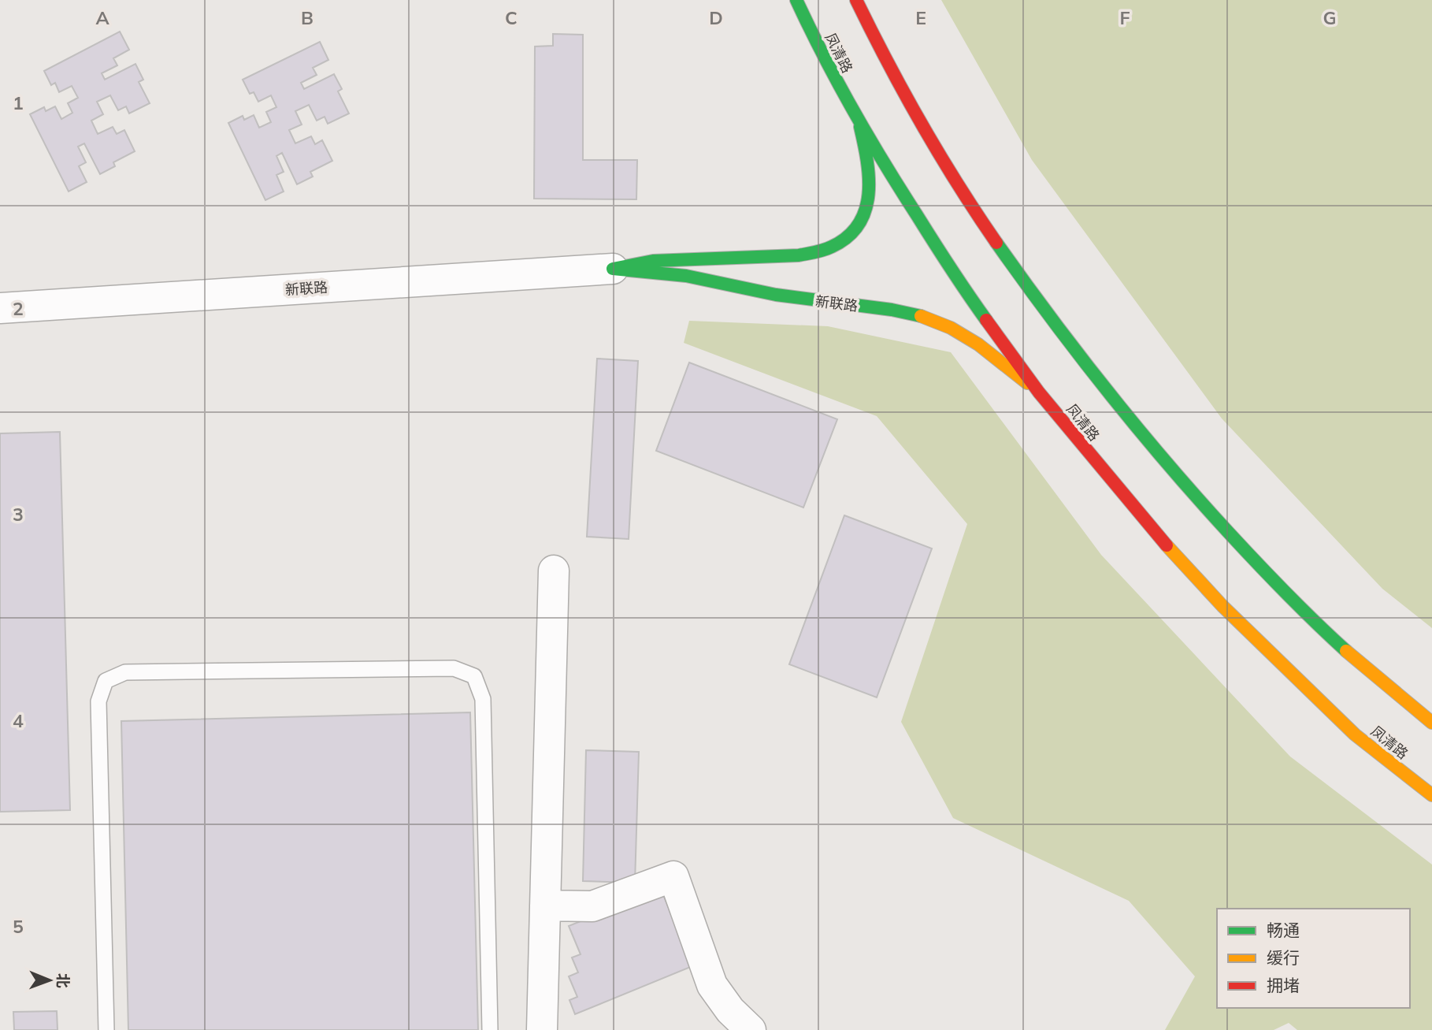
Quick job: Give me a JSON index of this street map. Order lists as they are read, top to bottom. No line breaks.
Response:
{"streets":{"main road":["凤清路","新联路"]},"crossings":[["凤清路","新联路"]],"legend":["畅通","缓行","拥堵"],"north":"right","grid":{"columns":["A","B","C","D","E","F","G"],"rows":["1","2","3","4","5"]}}
